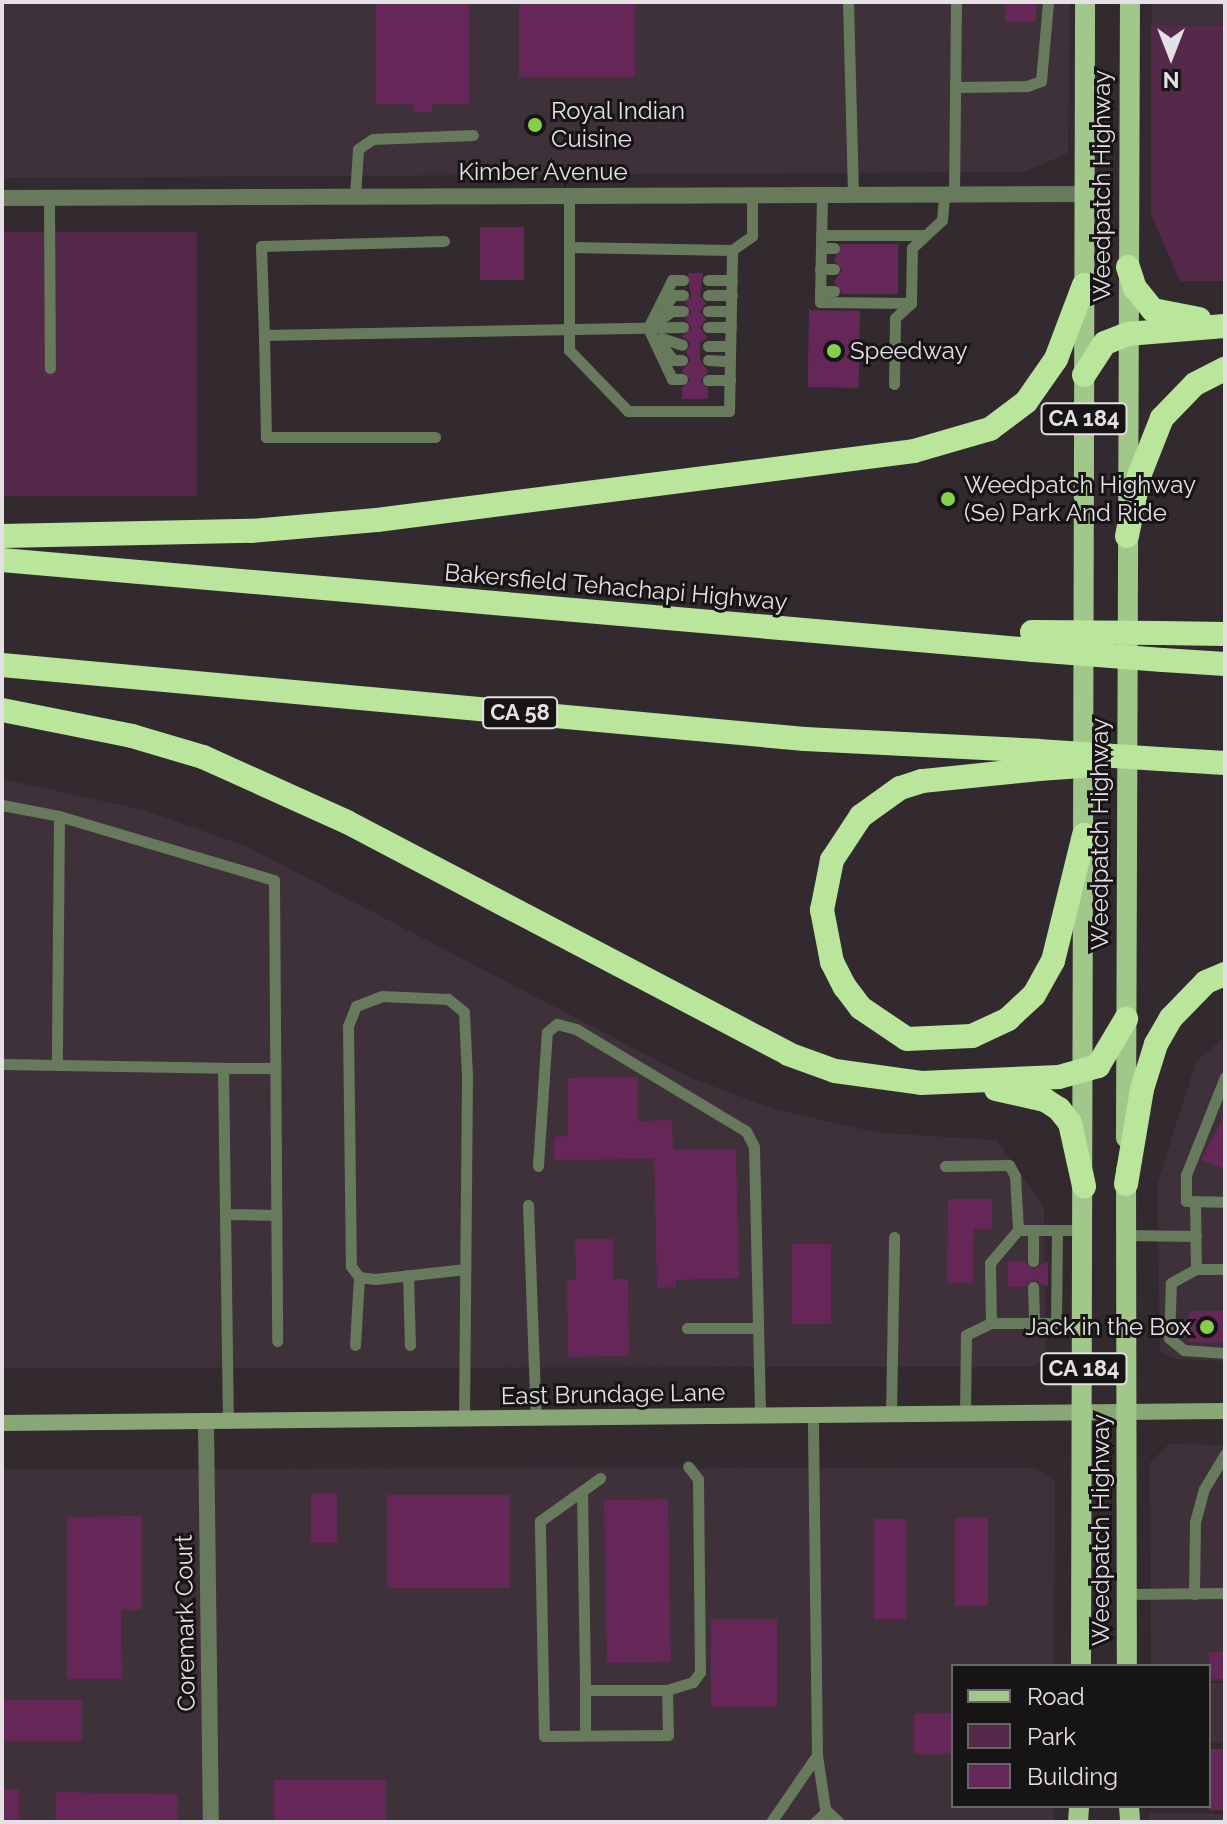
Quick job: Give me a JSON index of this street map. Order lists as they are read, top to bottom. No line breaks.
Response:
{"streets":{"highway":["Bakersfield Tehachapi Highway","CA 58"],"main road":["Weedpatch Highway","CA 184","East Brundage Lane"],"street":["Kimber Avenue","Coremark Court"]},"crossings":[["Kimber Avenue","Weedpatch Highway"],["Weedpatch Highway","East Brundage Lane"],["East Brundage Lane","Coremark Court"]],"places":["Royal Indian Cuisine","Speedway","Weedpatch Highway (Se) Park And Ride","Jack in the Box"],"legend":["Road","Park","Building"],"north":"bottom"}
